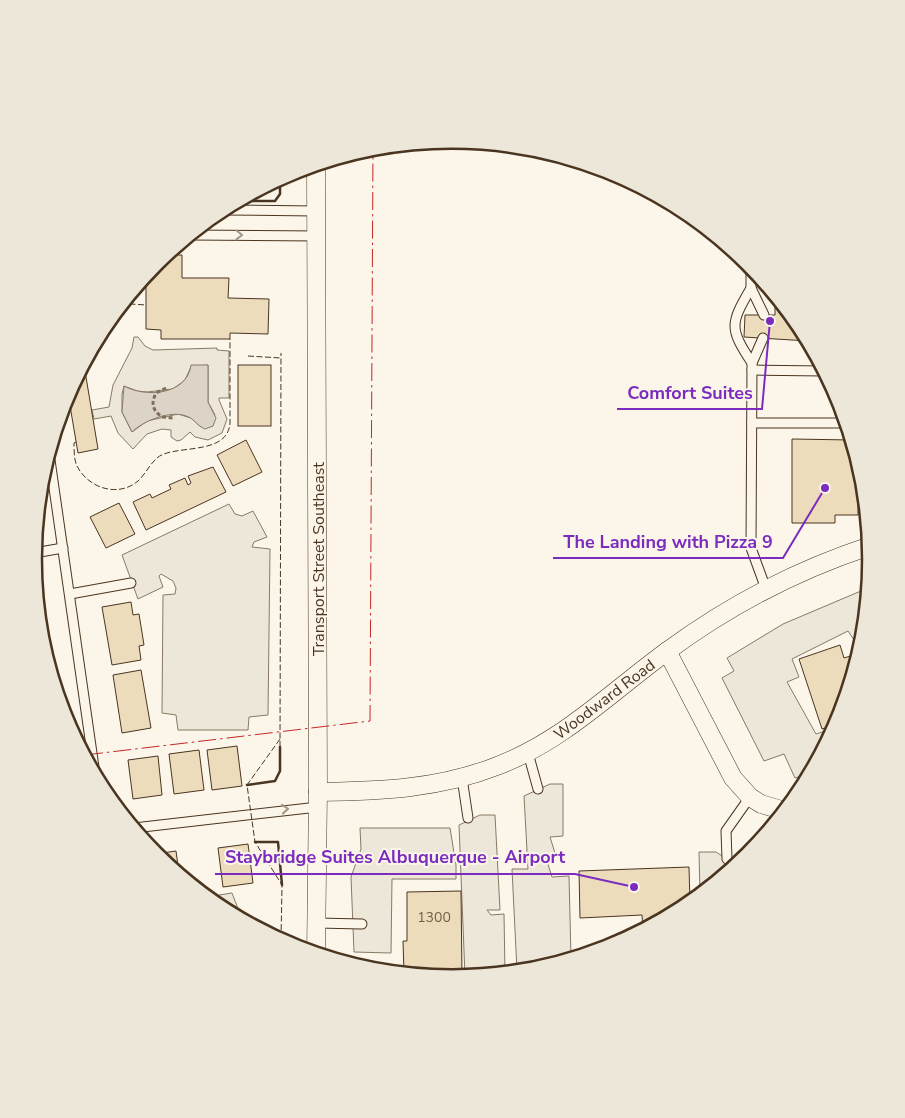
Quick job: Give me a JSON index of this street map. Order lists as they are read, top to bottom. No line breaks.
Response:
{"streets":{"street":["Transport Street Southeast","Woodward Road"]},"crossings":[["Transport Street Southeast","Woodward Road"]],"places":["Comfort Suites","The Landing with Pizza 9","Staybridge Suites Albuquerque - Airport"],"house_numbers":["1300"]}
